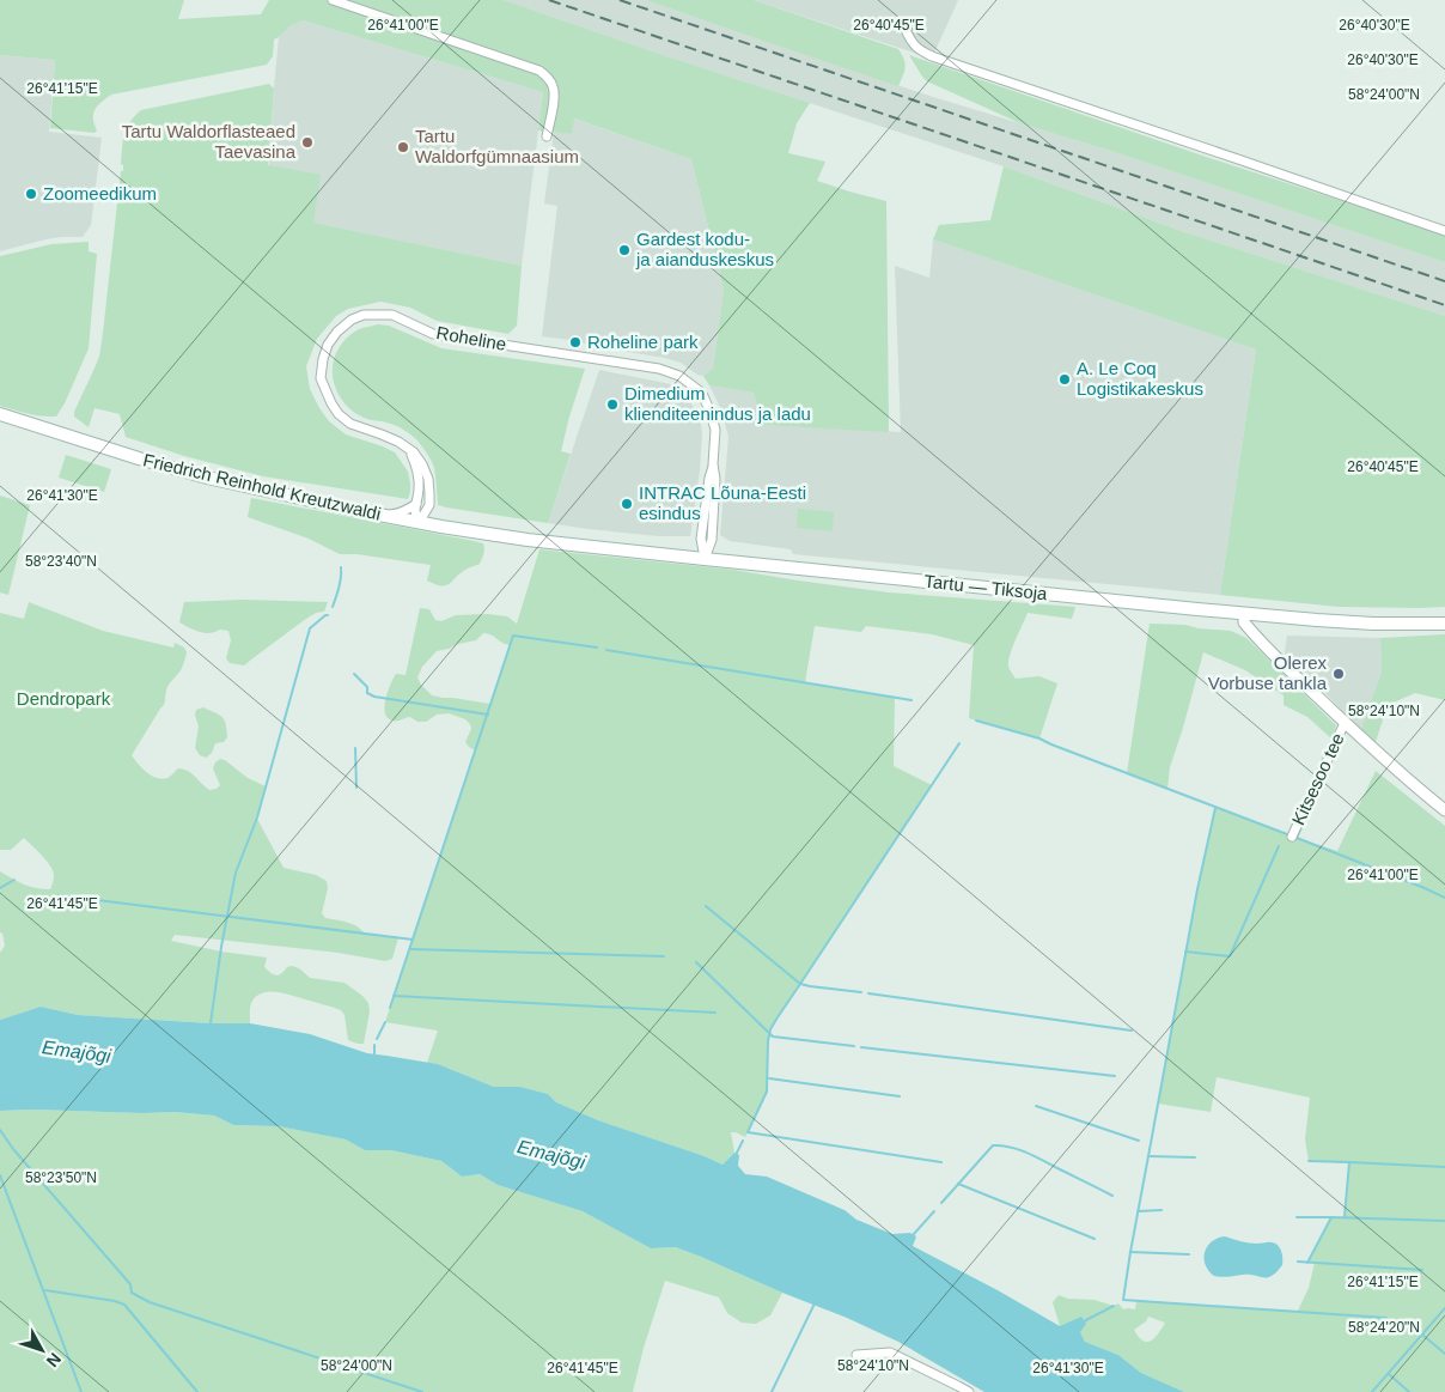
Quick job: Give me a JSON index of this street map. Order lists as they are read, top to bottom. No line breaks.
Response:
{"streets":{"main road":["Friedrich Reinhold Kreutzwaldi","Tartu — Tiksoja"],"street":["Roheline","Kitsesoo tee"]},"crossings":[["Roheline","Friedrich Reinhold Kreutzwaldi"],["Roheline","Tartu — Tiksoja"],["Friedrich Reinhold Kreutzwaldi","Tartu — Tiksoja"]],"water":["Emajõgi"],"parks":["Dendropark"],"places":["Tartu Waldorflasteaed Taevasina","Tartu Waldorfgümnaasium","Zoomeedikum","Gardest kodu- ja aianduskeskus","Roheline park","A. Le Coq Logistikakeskus","Dimedium klienditeenindus ja ladu","INTRAC Lõuna-Eesti esindus","Olerex Vorbuse tankla"],"north":"bottom right","coordinates":["26°41'00\"E","26°40'45\"E","26°40'30\"E","26°41'15\"E","58°24'00\"N","26°41'30\"E","58°23'40\"N","58°24'10\"N","26°41'45\"E","58°23'50\"N","58°24'20\"N"]}
